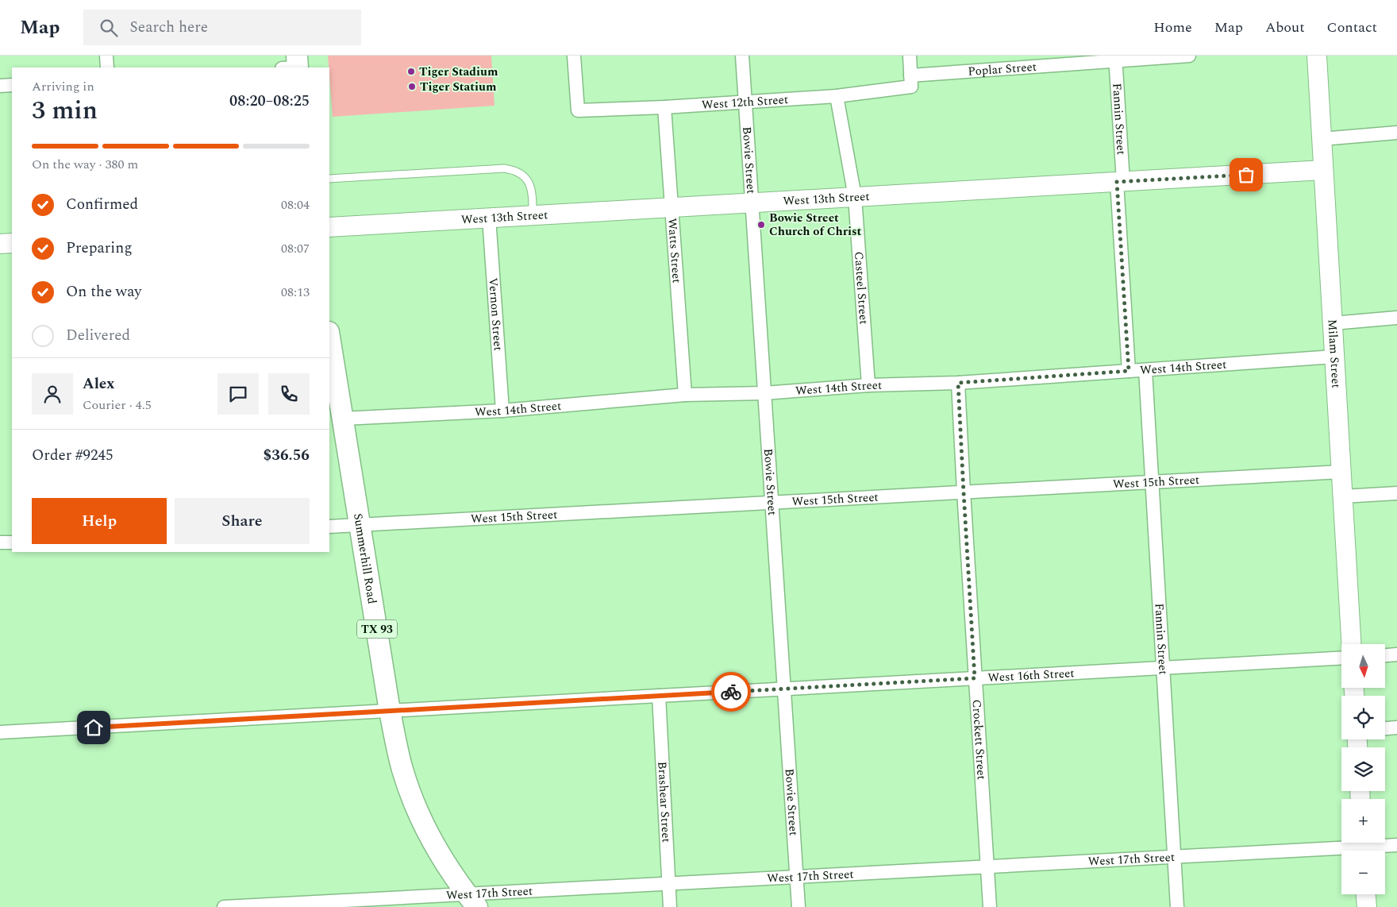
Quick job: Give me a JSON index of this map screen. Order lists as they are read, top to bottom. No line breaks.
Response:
{"streets":{"main road":["Summerhill Road","TX 93"],"street":["Poplar Street","West 12th Street","Fannin Street","Bowie Street","West 13th Street","Watts Street","Casteel Street","Vernon Street","Milam Street","West 14th Street","West 15th Street","West 16th Street","Crockett Street","Brashear Street","West 17th Street"]},"crossings":[["Poplar Street","West 12th Street"],["Poplar Street","Fannin Street"],["West 12th Street","Bowie Street"],["West 12th Street","Watts Street"],["West 12th Street","Casteel Street"],["Fannin Street","West 13th Street"],["Fannin Street","West 14th Street"],["Fannin Street","West 15th Street"],["Fannin Street","West 16th Street"],["Fannin Street","West 17th Street"],["Bowie Street","West 13th Street"],["Bowie Street","West 14th Street"],["Bowie Street","West 15th Street"],["Bowie Street","West 16th Street"],["Bowie Street","West 17th Street"],["West 13th Street","Watts Street"],["West 13th Street","Casteel Street"],["West 13th Street","Vernon Street"],["West 13th Street","Milam Street"],["Watts Street","West 14th Street"],["Casteel Street","West 14th Street"],["Vernon Street","West 14th Street"],["Milam Street","West 14th Street"],["Milam Street","West 15th Street"],["West 14th Street","Summerhill Road"],["West 14th Street","Crockett Street"],["West 15th Street","Summerhill Road"],["West 15th Street","Crockett Street"],["Summerhill Road","West 16th Street"],["Summerhill Road","West 17th Street"],["West 16th Street","Crockett Street"],["West 16th Street","Brashear Street"],["Crockett Street","West 17th Street"],["Brashear Street","West 17th Street"]],"places":["Tiger Stadium","Tiger Statium","Bowie Street Church of Christ"],"north":"bottom","page":{"header":"Map","search":"Search here","nav":["Home","Map","About","Contact"],"heading":["3 min","Arriving in","08:20–08:25"],"panel":["Alex","Courier · 4.5","Order #9245","$36.56"],"bar":"On the way · 380 m","list":[["Confirmed","08:04"],["Preparing","08:07"],["On the way","08:13"],"Delivered"],"buttons":["Help","Share"],"map_buttons":["+","−"]}}
